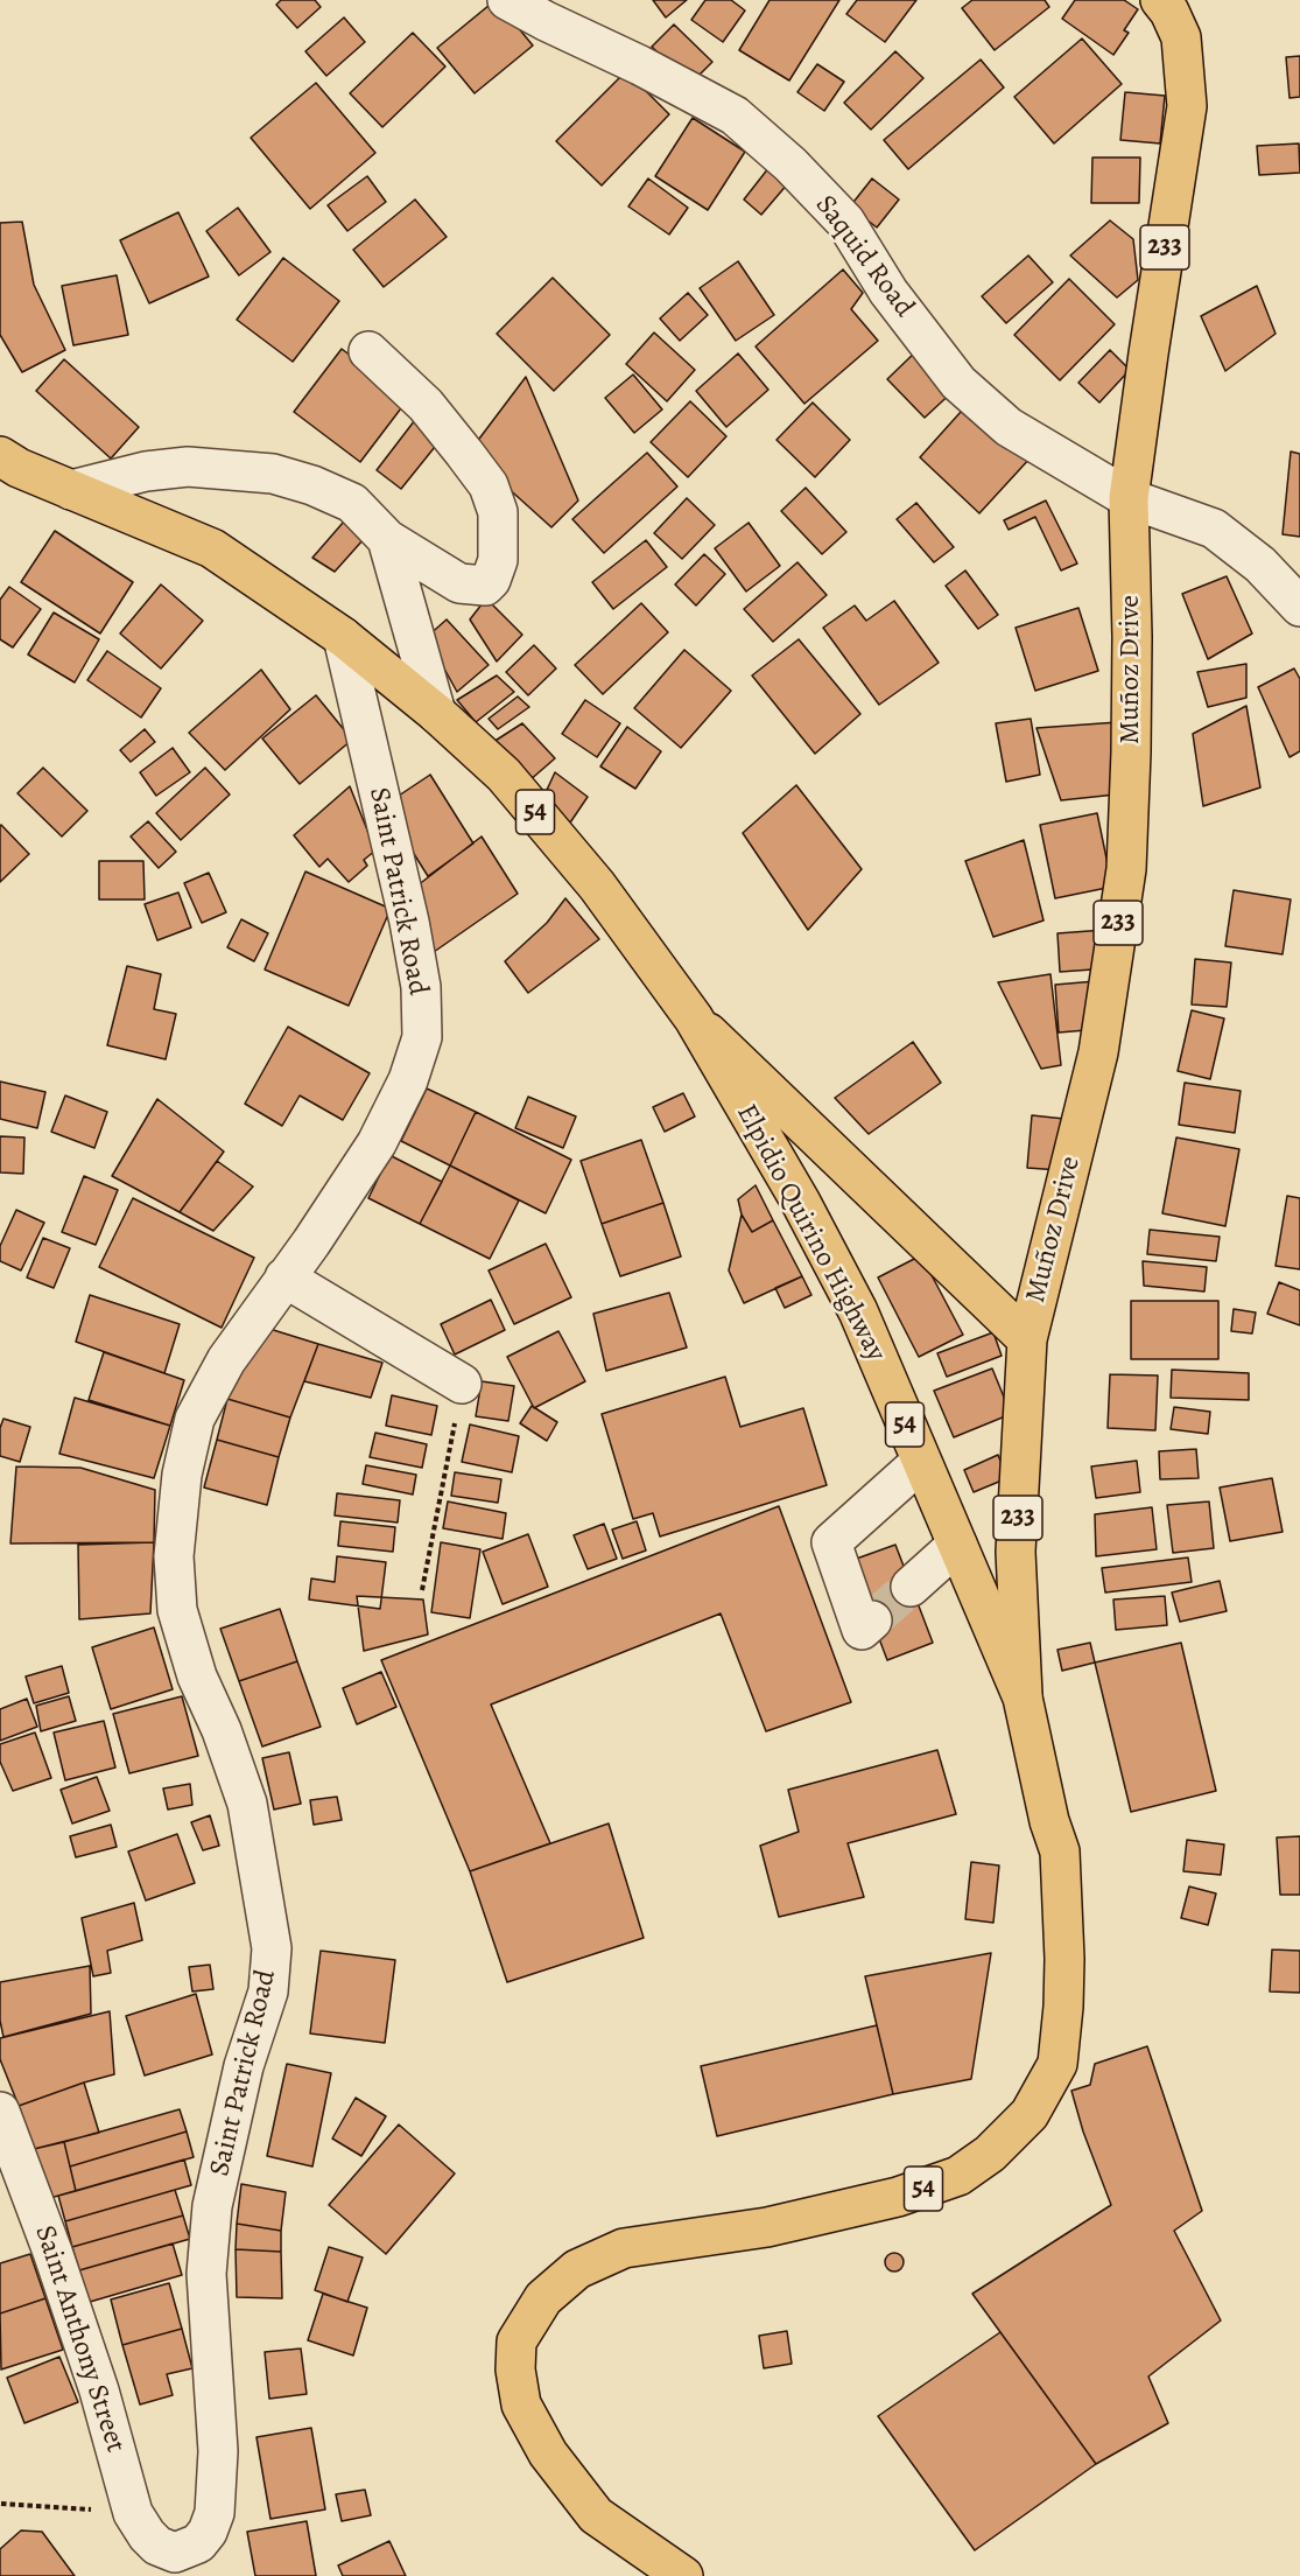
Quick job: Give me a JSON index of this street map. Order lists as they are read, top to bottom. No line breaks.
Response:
{"streets":{"main road":["233","Muñoz Drive","54","Elpidio Quirino Highway"],"street":["Saquid Road","Saint Patrick Road","Saint Anthony Street"]},"crossings":[["Saquid Road","Muñoz Drive"],["Muñoz Drive","Elpidio Quirino Highway"],["Saint Patrick Road","Elpidio Quirino Highway"],["Saint Patrick Road","Saint Anthony Street"]]}
